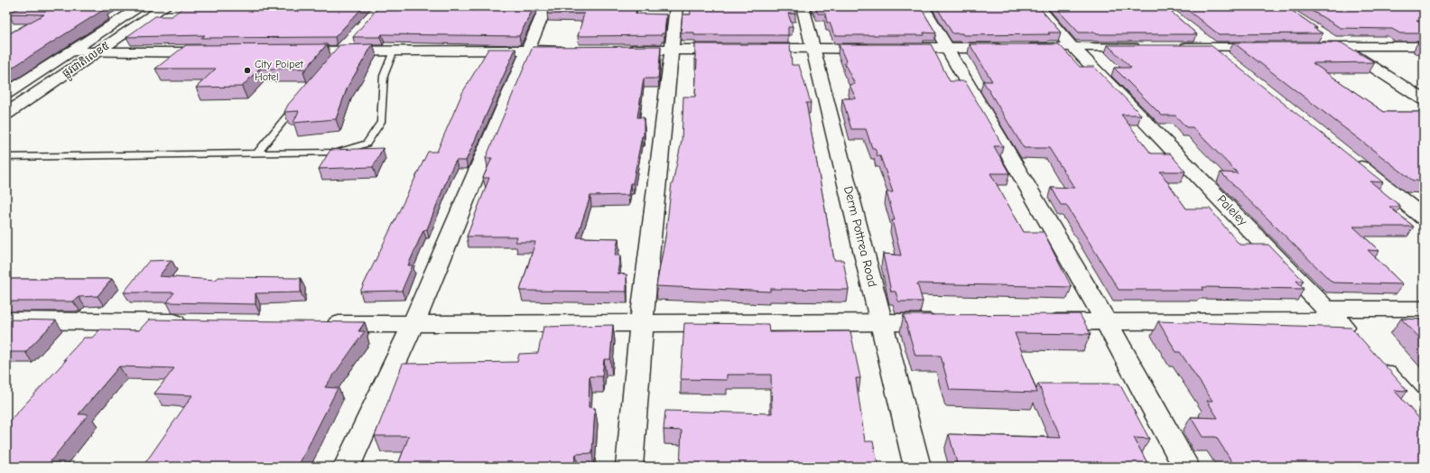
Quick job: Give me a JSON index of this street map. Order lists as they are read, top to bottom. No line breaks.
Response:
{"streets":{"main road":["ផ្លូវជាតិលេខ៥","Paleley","Derm Pottrea Road"]},"places":["City Poipet Hotel"]}
